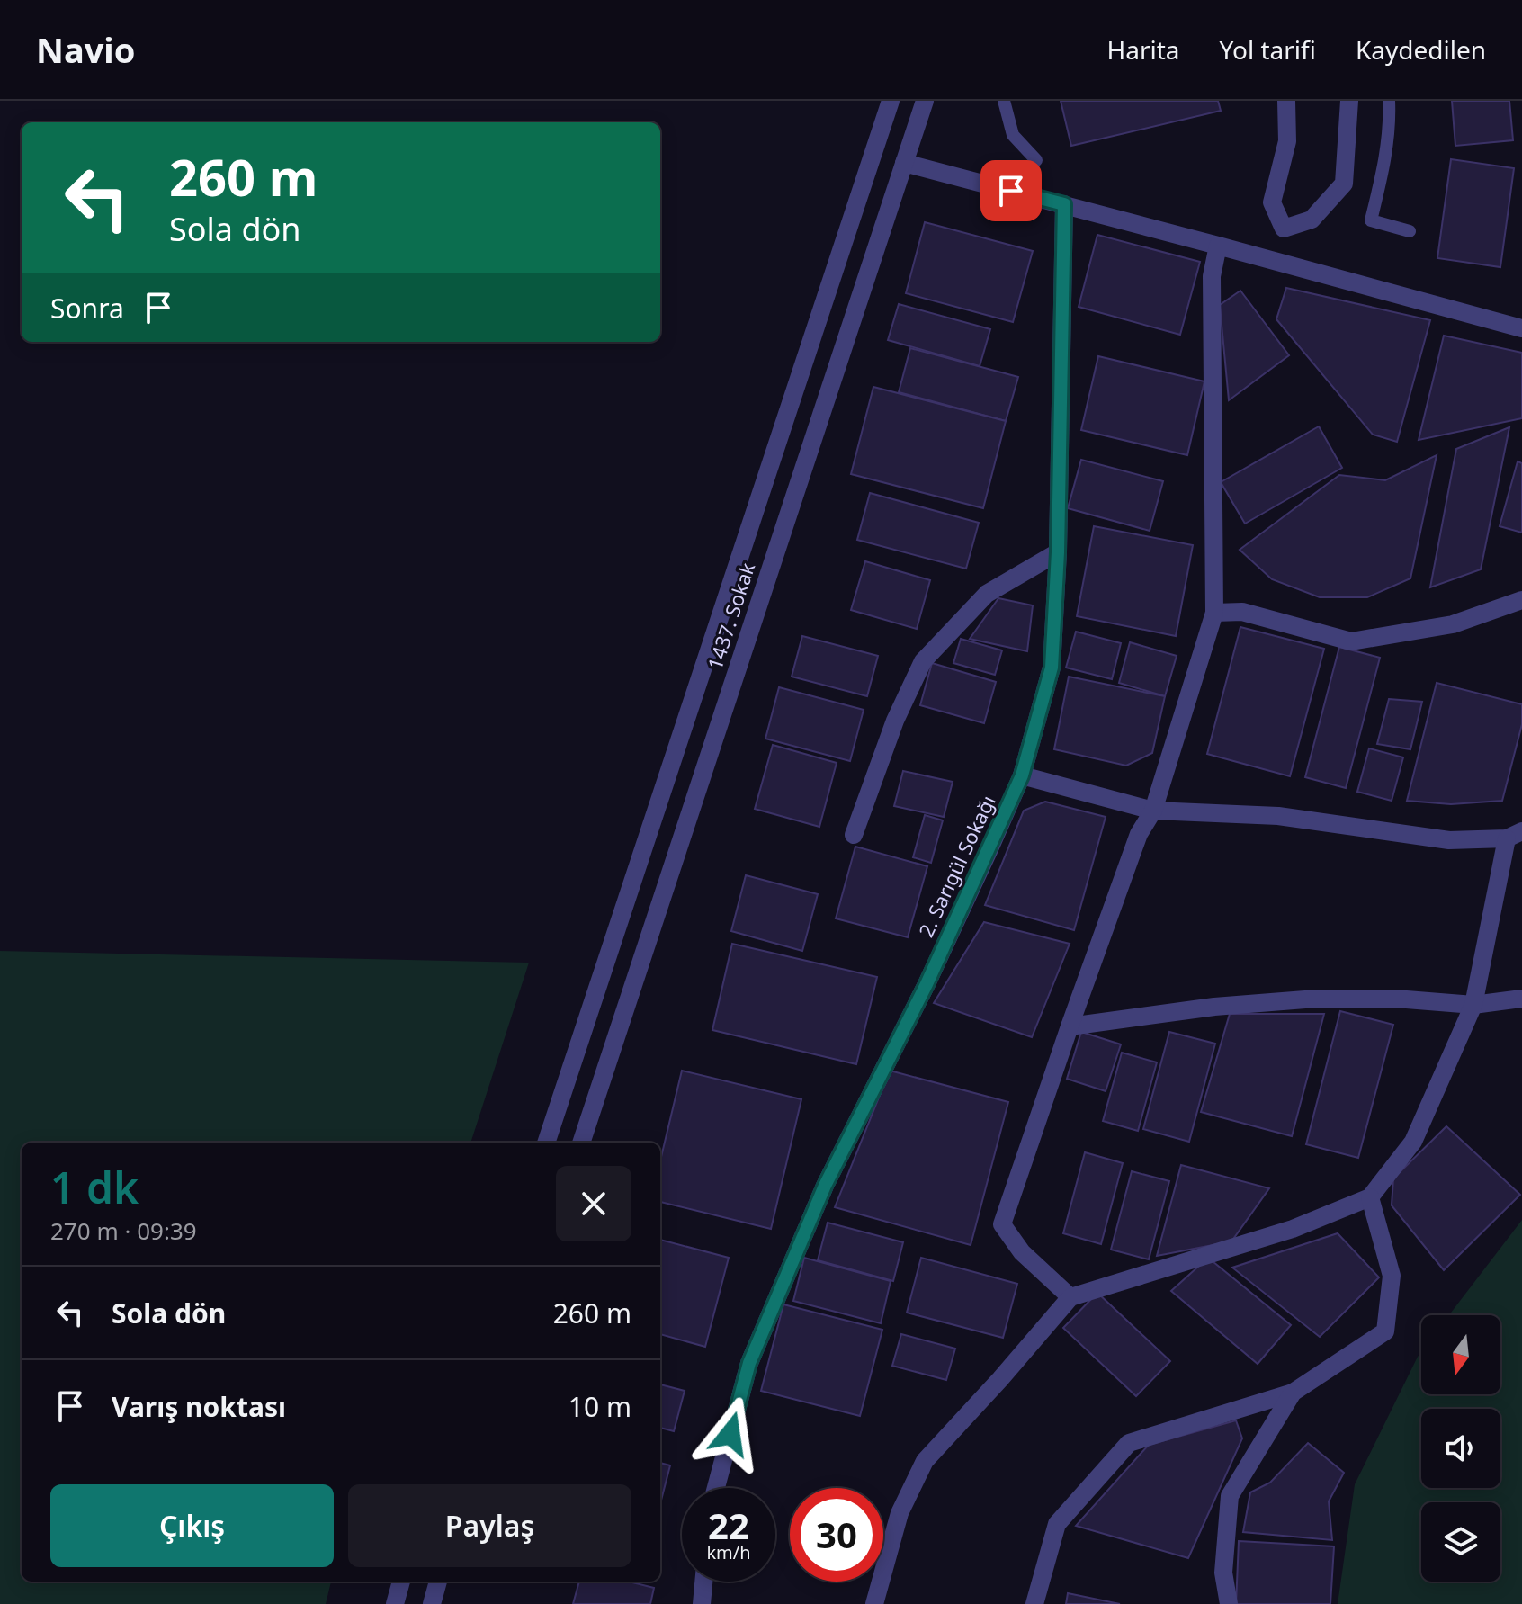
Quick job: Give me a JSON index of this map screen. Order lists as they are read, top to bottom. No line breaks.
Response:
{"streets":{"street":["1437. Sokak","2. Sarıgül Sokağı"]},"north":"bottom","page":{"header":"Navio","nav":["Harita","Yol tarifi","Kaydedilen"],"turn":["260 m","Sola dön"],"then":"Sonra","heading":["1 dk","270 m · 09:39"],"list":[{"name":"Sola dön","value":"260 m"},{"name":"Varış noktası","value":"10 m"}],"buttons":["Çıkış","Paylaş"],"speed":"22 km/h","limit":"30"}}
